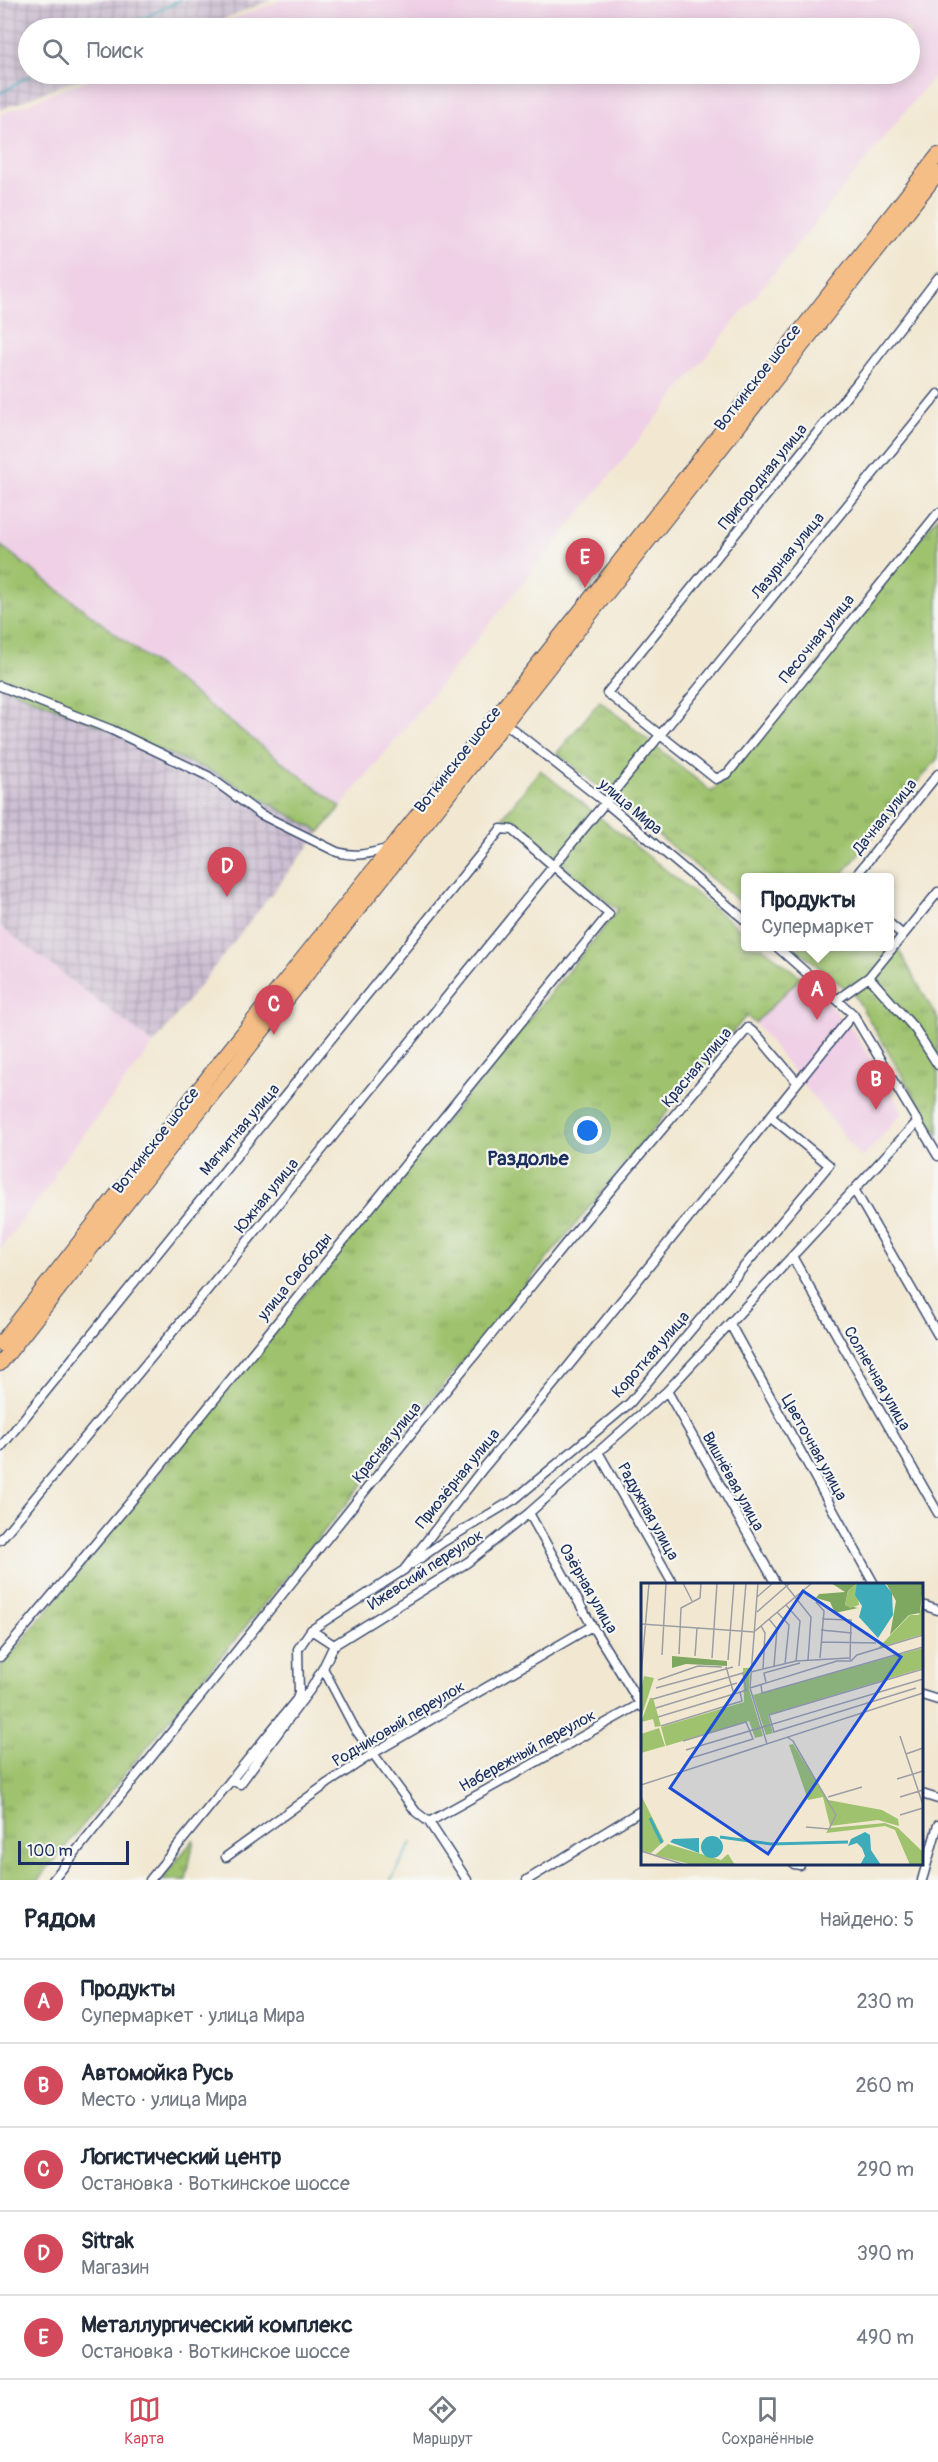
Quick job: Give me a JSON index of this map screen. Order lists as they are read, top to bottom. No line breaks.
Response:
{"streets":{"main road":["Воткинское шоссе"],"street":["Пригородная улица","Лазурная улица","Песочная улица","улица Мира","Дачная улица","Красная улица","Магнитная улица","Южная улица","улица Свободы","Короткая улица","Солнечная улица","Цветочная улица","Приозёрная улица","Вишнёвая улица","Радужная улица","Ижевский переулок","Озёрная улица","Родниковый переулок","Набережный переулок"]},"crossings":[["Воткинское шоссе","улица Мира"],["Пригородная улица","Лазурная улица"],["Пригородная улица","Песочная улица"],["Лазурная улица","Песочная улица"],["Лазурная улица","улица Мира"],["Лазурная улица","Южная улица"],["улица Мира","Южная улица"],["Красная улица","Приозёрная улица"],["Магнитная улица","Южная улица"],["Магнитная улица","улица Свободы"],["Южная улица","улица Свободы"],["Короткая улица","Приозёрная улица"],["Солнечная улица","Ижевский переулок"],["Цветочная улица","Ижевский переулок"],["Вишнёвая улица","Ижевский переулок"],["Радужная улица","Ижевский переулок"],["Ижевский переулок","Озёрная улица"],["Озёрная улица","Родниковый переулок"],["Озёрная улица","Набережный переулок"]],"districts":["Раздолье"],"scale_bar":"100 m","page":{"search":"Поиск","pins":["E","D","A","C","B"],"popup":["Продукты","Супермаркет"],"scale":"100 m","heading":["Рядом","Найдено: 5"],"list":[{"mark":"A","name":"Продукты","note":"Супермаркет · улица Мира","value":"230 m"},{"mark":"B","name":"Автомойка Русь","note":"Место · улица Мира","value":"260 m"},{"mark":"C","name":"Логистический центр","note":"Остановка · Воткинское шоссе","value":"290 m"},{"mark":"D","name":"Sitrak","note":"Магазин","value":"390 m"},{"mark":"E","name":"Металлургический комплекс","note":"Остановка · Воткинское шоссе","value":"490 m"}],"nav":["Карта","Маршрут","Сохранённые"]}}
